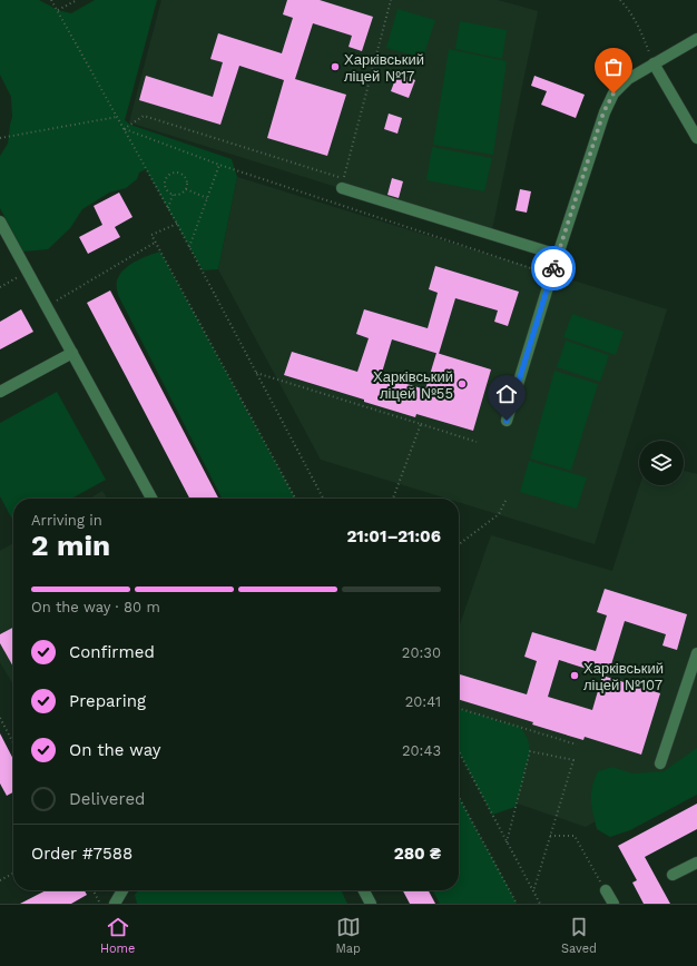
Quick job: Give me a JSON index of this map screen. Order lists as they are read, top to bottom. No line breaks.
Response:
{"places":["Харківський ліцей №17","Харківський ліцей №55","Харківський ліцей №107"],"page":{"heading":["2 min","Arriving in","21:01–21:06"],"panel":["Order #7588","280 ₴"],"bar":"On the way · 80 m","list":[["Confirmed","20:30"],["Preparing","20:41"],["On the way","20:43"],"Delivered"],"tabs":["Home","Map","Saved"]}}
